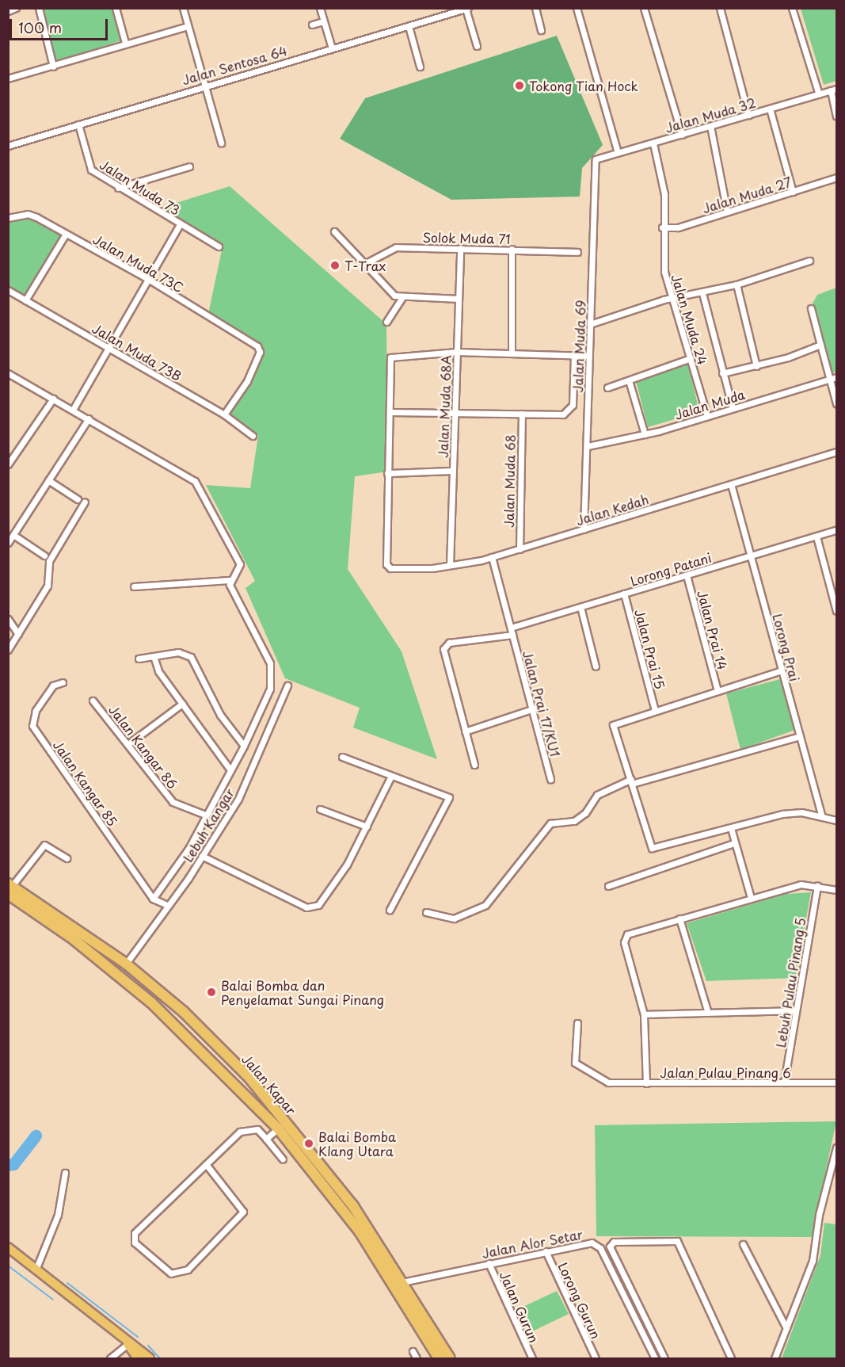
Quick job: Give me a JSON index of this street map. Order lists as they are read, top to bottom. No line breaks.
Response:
{"streets":{"highway":["Jalan Kapar"],"street":["Jalan Sentosa 64","Jalan Muda 32","Jalan Muda 73","Jalan Muda 27","Solok Muda 71","Jalan Muda 73C","Jalan Muda 24","Jalan Muda 69","Jalan Muda 73B","Jalan Muda","Jalan Muda 68A","Jalan Muda 68","Jalan Kedah","Lorong Patani","Jalan Prai 14","Lorong Prai","Jalan Prai 15","Jalan Prai 17/KU1","Jalan Kangar 86","Jalan Kangar 85","Lebuh Kangar","Lebuh Pulau Pinang 5","Jalan Pulau Pinang 6","Jalan Alor Setar","Lorong Gurun","Jalan Gurun"]},"crossings":[["Jalan Sentosa 64","Jalan Muda 73"],["Jalan Muda 32","Jalan Muda 24"],["Jalan Muda 32","Jalan Muda 69"],["Jalan Muda 27","Jalan Muda 24"],["Solok Muda 71","Jalan Muda 68A"],["Jalan Muda 73C","Jalan Muda 73B"],["Jalan Muda 24","Jalan Muda"],["Jalan Muda 69","Jalan Muda"],["Jalan Muda 69","Jalan Kedah"],["Jalan Muda 68A","Jalan Kedah"],["Jalan Muda 68","Jalan Kedah"],["Jalan Kedah","Lorong Prai"],["Jalan Kedah","Jalan Prai 17/KU1"],["Lorong Patani","Jalan Prai 14"],["Lorong Patani","Lorong Prai"],["Lorong Patani","Jalan Prai 15"],["Lorong Patani","Jalan Prai 17/KU1"],["Lebuh Kangar","Jalan Kapar"],["Lebuh Pulau Pinang 5","Jalan Pulau Pinang 6"],["Jalan Kapar","Jalan Alor Setar"],["Jalan Alor Setar","Lorong Gurun"],["Jalan Alor Setar","Jalan Gurun"]],"places":["Tokong Tian Hock","T-Trax","Balai Bomba dan Penyelamat Sungai Pinang","Balai Bomba Klang Utara"],"scale_bar":"100 m"}
